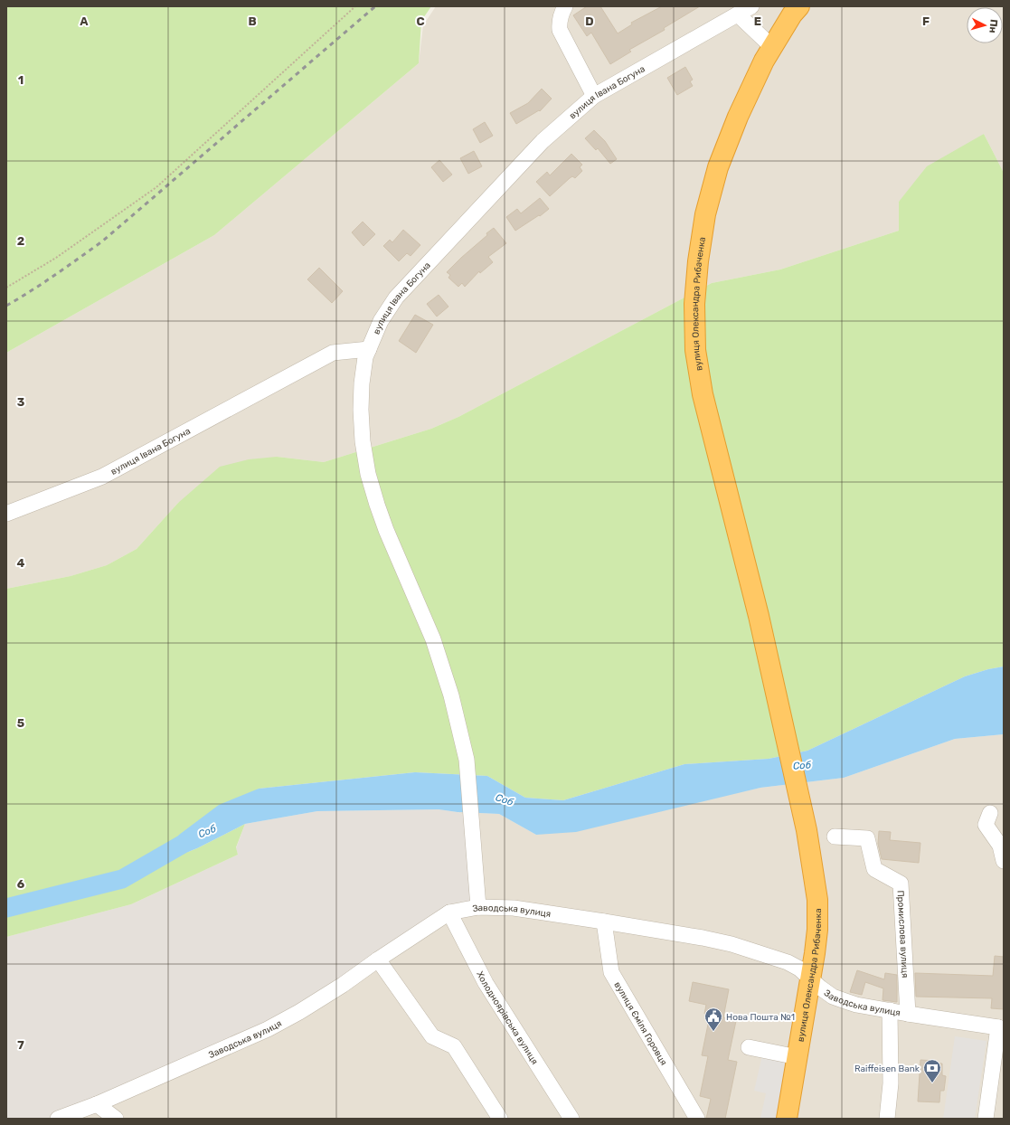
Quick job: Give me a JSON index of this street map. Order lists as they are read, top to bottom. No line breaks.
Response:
{"streets":{"highway":["вулиця Олександра Рибаченка"],"street":["вулиця Івана Богуна","Заводська вулиця","Промислова вулиця","Холодноярівська вулиця","вулиця Єміля Горовця"]},"crossings":[["вулиця Олександра Рибаченка","Заводська вулиця"],["Заводська вулиця","Промислова вулиця"],["Заводська вулиця","Холодноярівська вулиця"],["Заводська вулиця","вулиця Єміля Горовця"]],"water":["Соб"],"places":{"public building":["Нова Пошта №1"],"bank":["Raiffeisen Bank"]},"north":"right","grid":{"columns":["A","B","C","D","E","F"],"rows":["1","2","3","4","5","6","7"]}}
